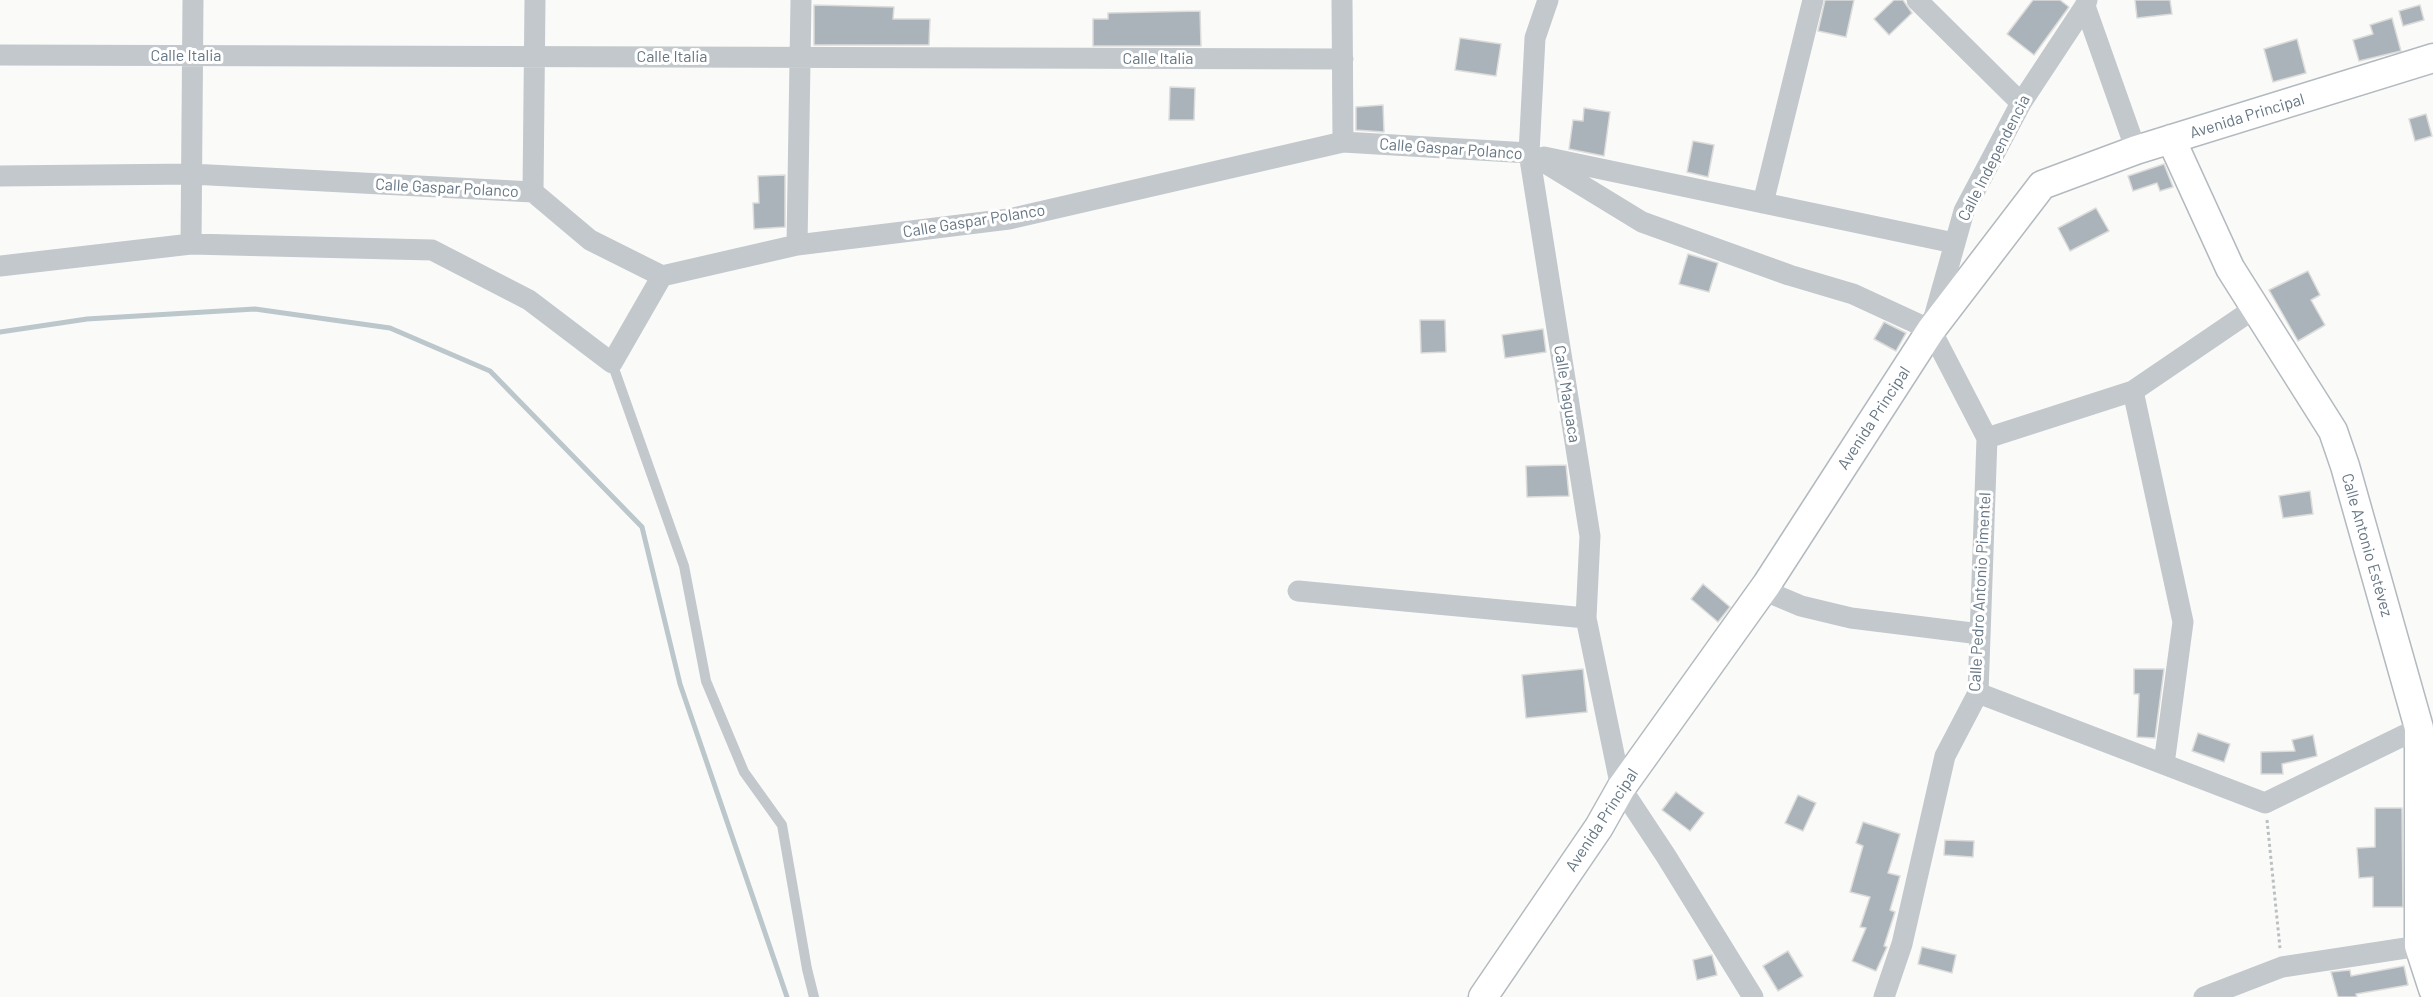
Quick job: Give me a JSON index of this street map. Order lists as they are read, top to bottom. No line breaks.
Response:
{"streets":{"main road":["Avenida Principal","Calle Antonio Estévez"],"street":["Calle Italia","Calle Gaspar Polanco","Calle Independencia","Calle Maguaca","Calle Pedro Antonio Pimentel"]},"crossings":[["Avenida Principal","Calle Gaspar Polanco"],["Avenida Principal","Calle Independencia"],["Avenida Principal","Calle Maguaca"],["Avenida Principal","Calle Antonio Estévez"],["Avenida Principal","Calle Pedro Antonio Pimentel"],["Calle Gaspar Polanco","Calle Independencia"],["Calle Gaspar Polanco","Calle Maguaca"],["Calle Gaspar Polanco","Calle Pedro Antonio Pimentel"],["Calle Independencia","Calle Pedro Antonio Pimentel"]]}
